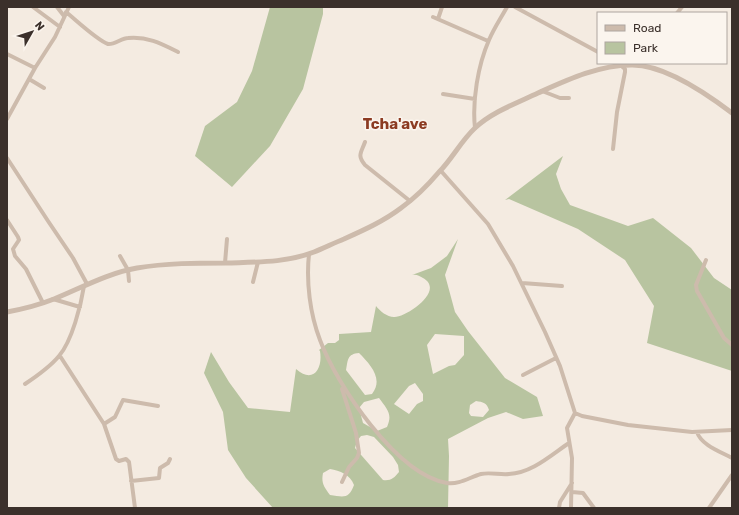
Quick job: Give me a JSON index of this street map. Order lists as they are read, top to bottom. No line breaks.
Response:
{"districts":["Tcha'ave"],"legend":["Road","Park"],"north":"top right"}
